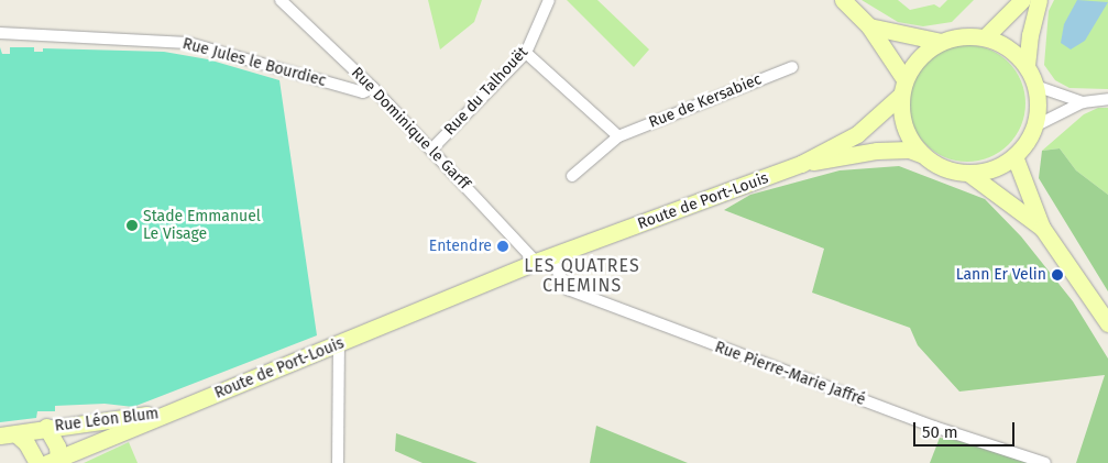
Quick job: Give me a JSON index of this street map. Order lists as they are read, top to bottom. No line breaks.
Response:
{"streets":{"main road":["Route de Port-Louis","Rue Léon Blum"],"street":["Rue Jules le Bourdiec","Rue du Talhouët","Rue de Kersabiec","Rue Dominique le Garff","Rue Pierre-Marie Jaffré"]},"crossings":[["Rue Jules le Bourdiec","Rue Dominique le Garff"],["Rue du Talhouët","Rue Dominique le Garff"],["Rue Dominique le Garff","Route de Port-Louis"],["Rue Dominique le Garff","Rue Pierre-Marie Jaffré"],["Route de Port-Louis","Rue Pierre-Marie Jaffré"],["Route de Port-Louis","Rue Léon Blum"]],"districts":["LES QUATRES CHEMINS"],"places":["Stade Emmanuel Le Visage","Entendre","Lann Er Velin"],"scale_bar":"50 m"}
